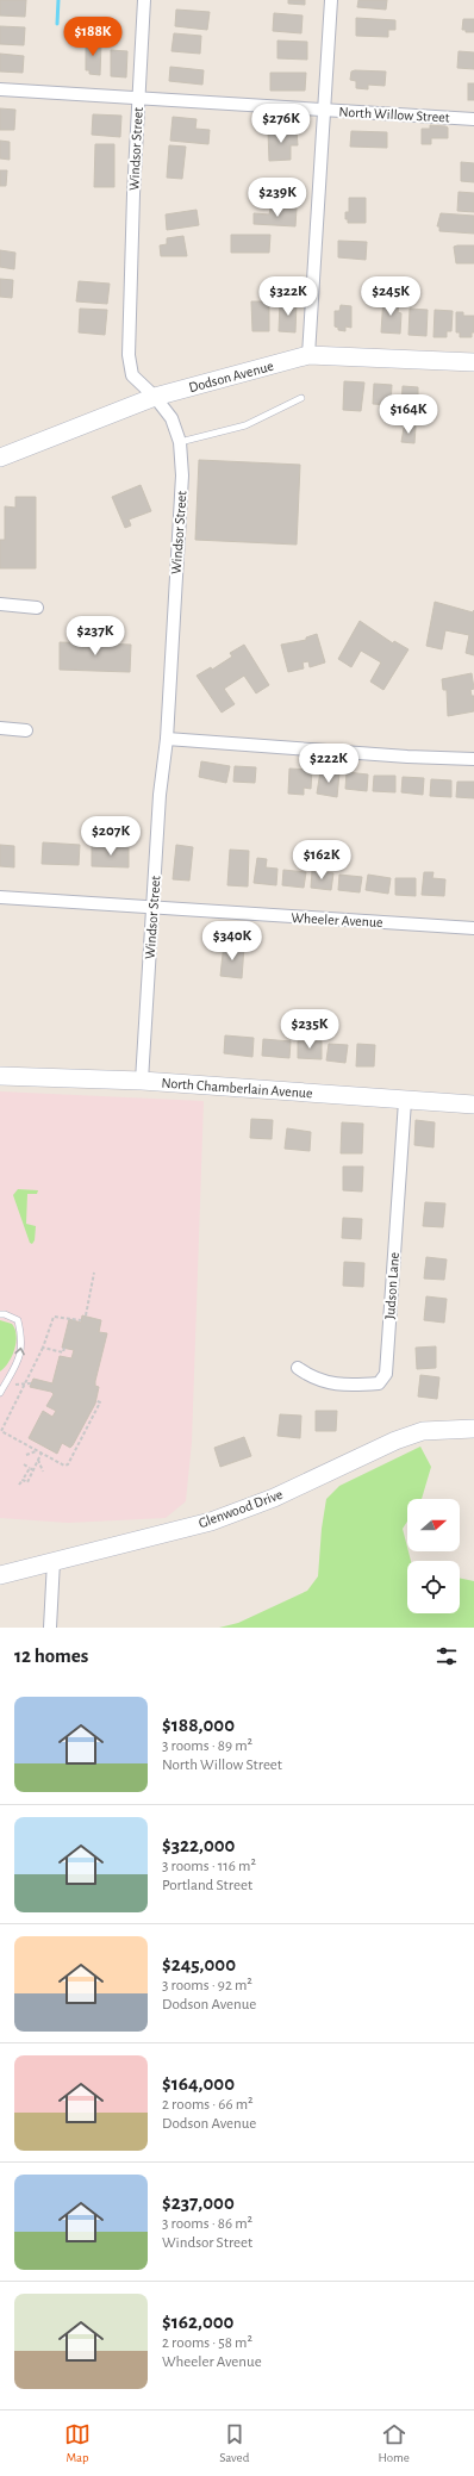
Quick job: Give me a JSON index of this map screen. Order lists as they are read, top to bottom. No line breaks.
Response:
{"streets":{"street":["North Willow Street","Windsor Street","Dodson Avenue","Wheeler Avenue","North Chamberlain Avenue","Judson Lane","Glenwood Drive"]},"crossings":[["North Willow Street","Windsor Street"],["Windsor Street","Dodson Avenue"],["Windsor Street","Wheeler Avenue"],["Windsor Street","North Chamberlain Avenue"],["North Chamberlain Avenue","Judson Lane"]],"north":"right","page":{"price":["$188K","$276K","$239K","$322K","$245K","$164K","$237K","$222K","$207K","$162K","$340K","$235K"],"heading":"12 homes","list":[{"name":"$188,000","note":"3 rooms · 89 m² · North Willow Street"},{"name":"$322,000","note":"3 rooms · 116 m² · Portland Street"},{"name":"$245,000","note":"3 rooms · 92 m² · Dodson Avenue"},{"name":"$164,000","note":"2 rooms · 66 m² · Dodson Avenue"},{"name":"$237,000","note":"3 rooms · 86 m² · Windsor Street"},{"name":"$162,000","note":"2 rooms · 58 m² · Wheeler Avenue"}],"tabs":["Map","Saved","Home"]}}
